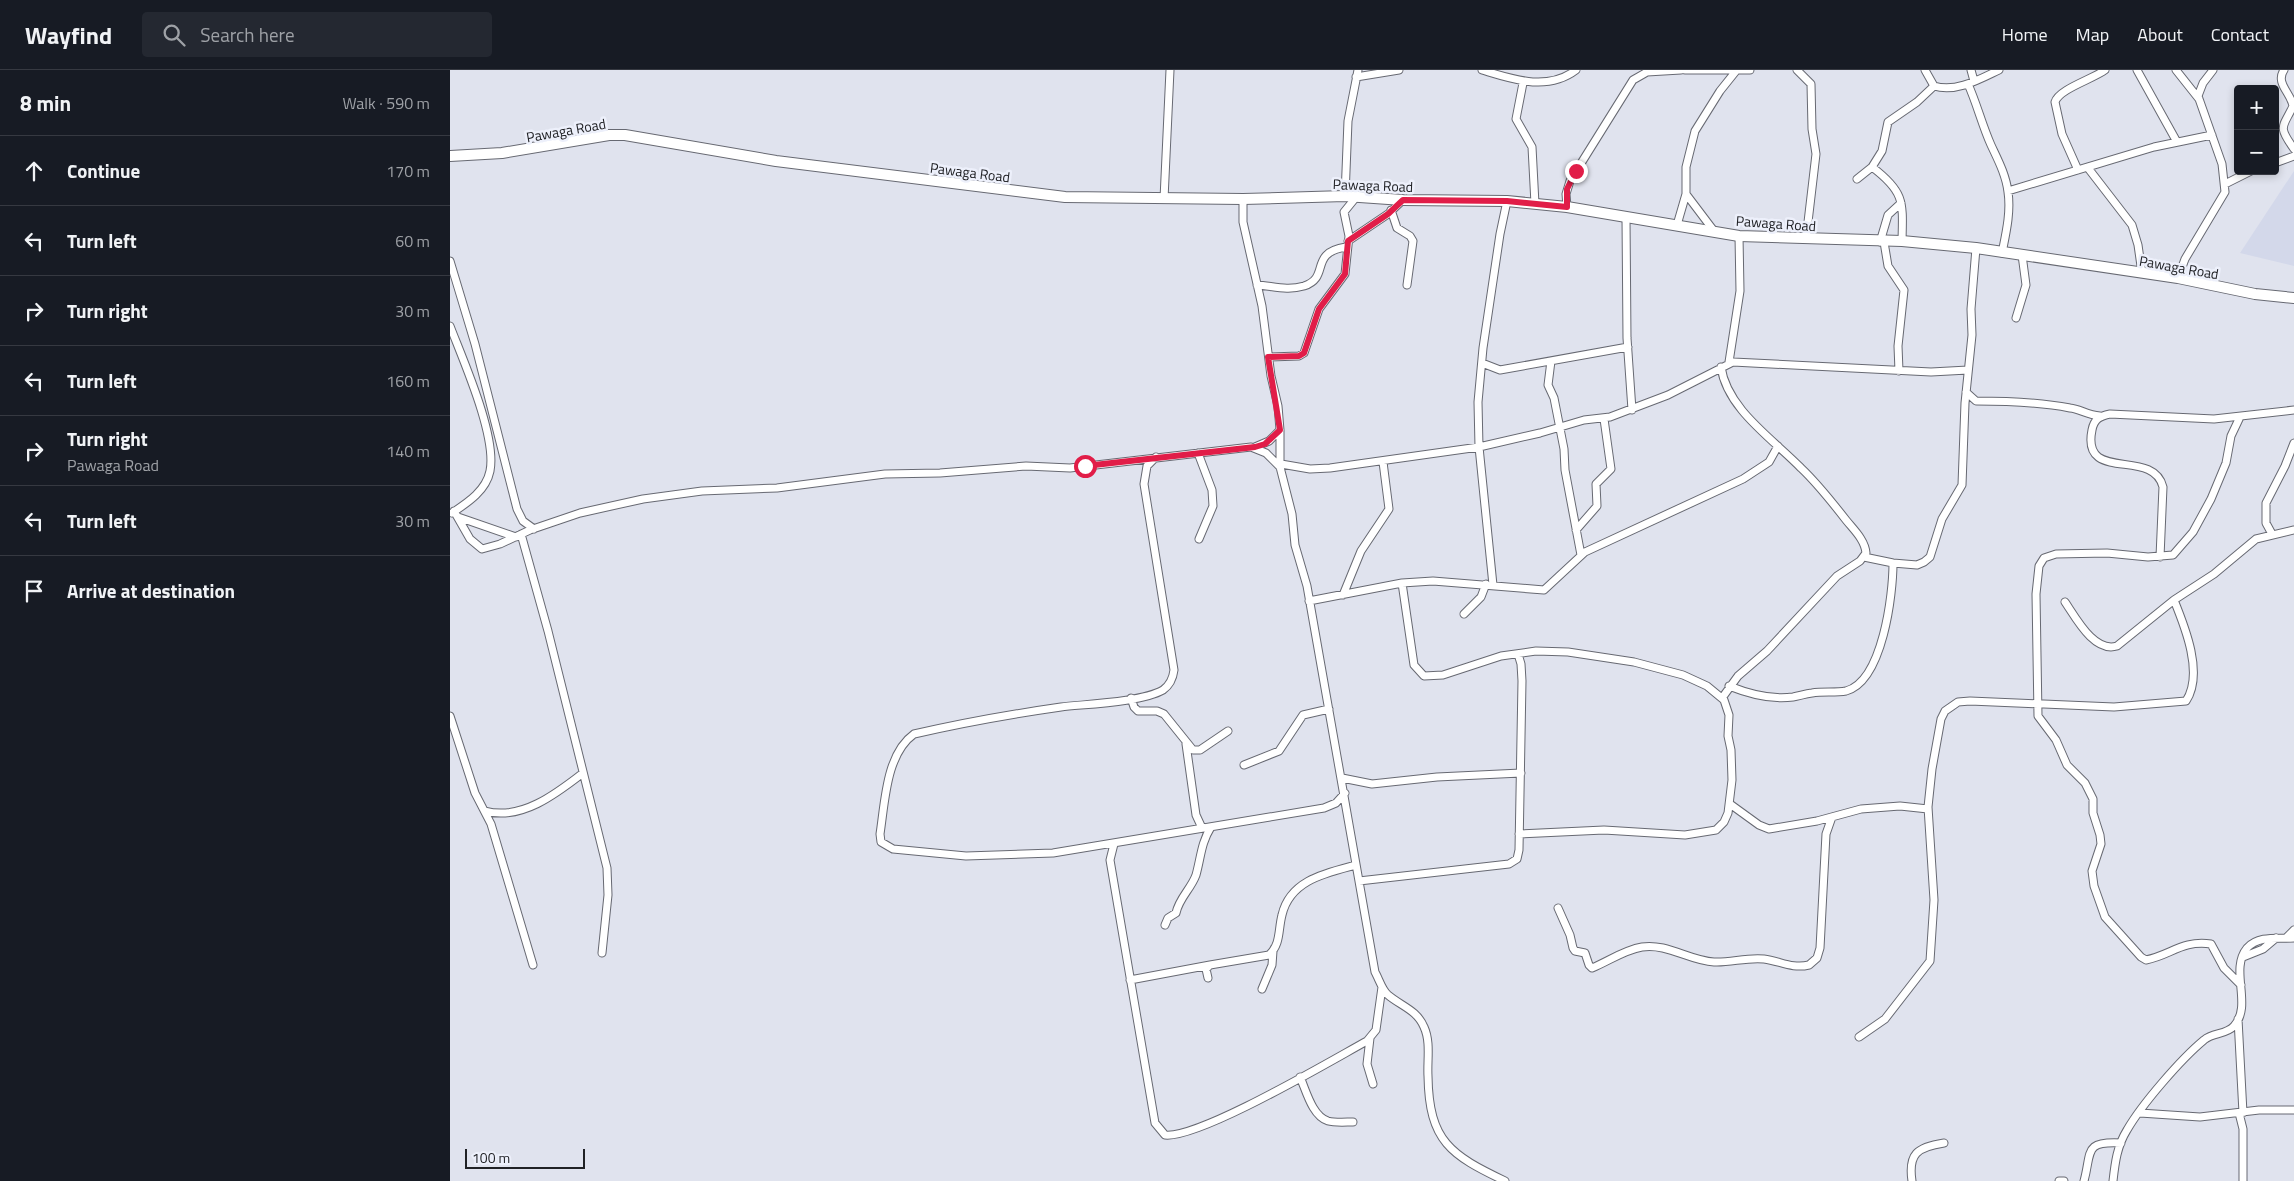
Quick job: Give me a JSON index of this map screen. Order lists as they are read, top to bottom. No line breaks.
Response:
{"streets":{"main road":["Pawaga Road"]},"scale_bar":"100 m","page":{"header":"Wayfind","search":"Search here","nav":["Home","Map","About","Contact"],"heading":["8 min","Walk · 590 m"],"map_buttons":["+","−"],"list":[["Continue","170 m"],["Turn left","60 m"],["Turn right","30 m"],["Turn left","160 m"],["Turn right","Pawaga Road","140 m"],["Turn left","30 m"],"Arrive at destination"],"scale":"100 m"}}
